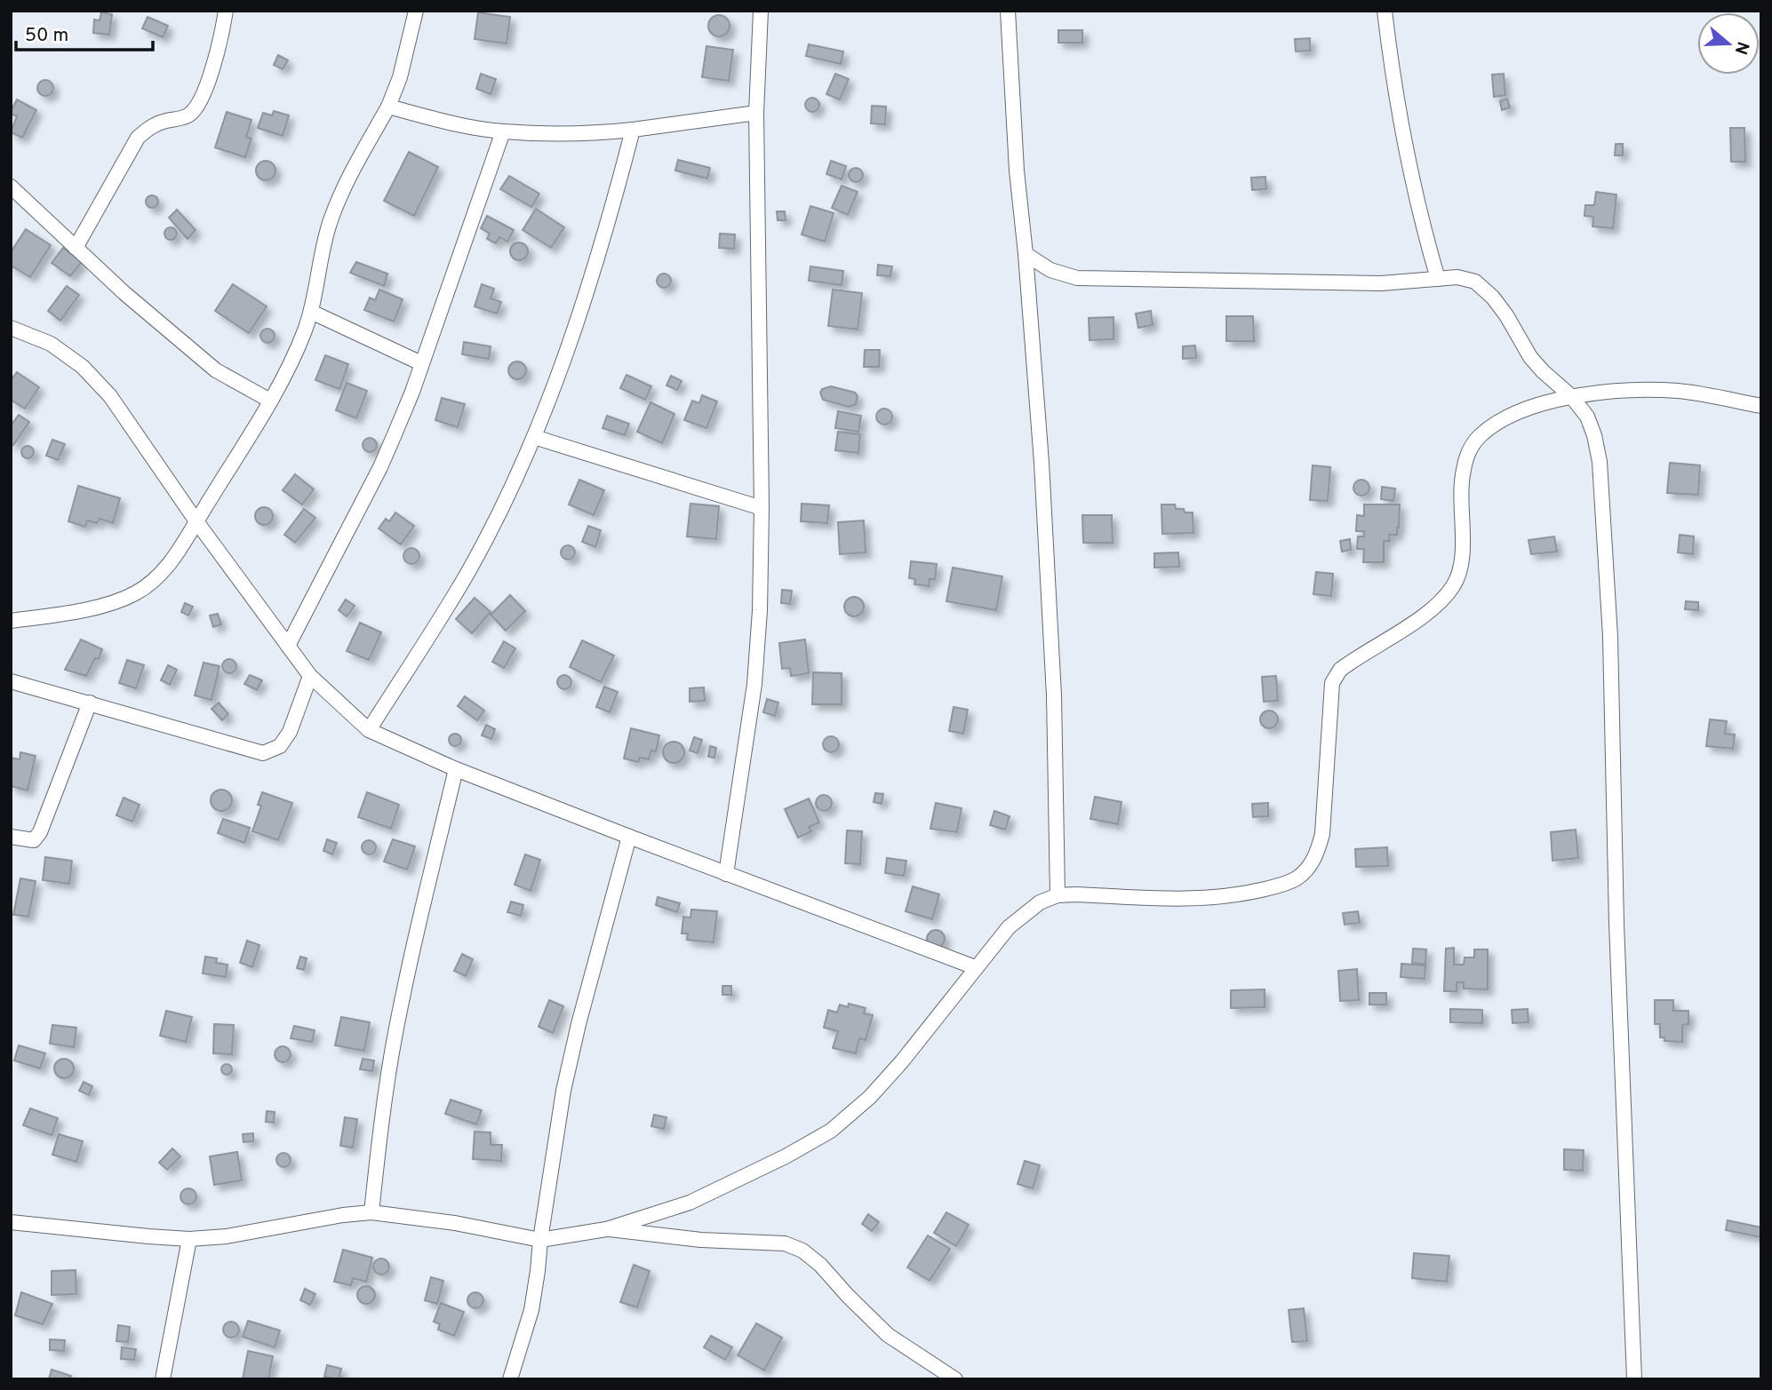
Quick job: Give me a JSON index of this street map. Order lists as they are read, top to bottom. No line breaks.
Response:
{"scale_bar":"50 m","north":"right"}
